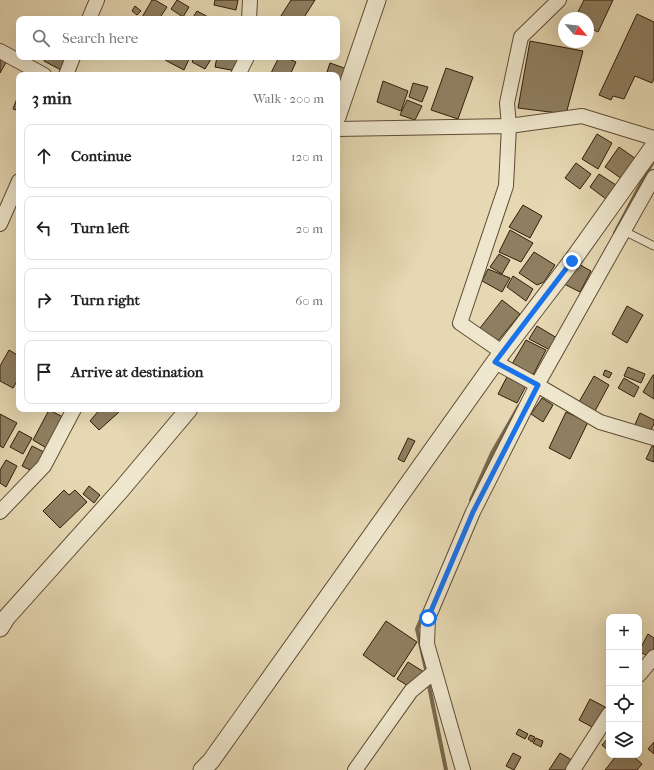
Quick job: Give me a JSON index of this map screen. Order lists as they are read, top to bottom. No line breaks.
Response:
{"north":"bottom right","page":{"search":"Search here","heading":["3 min","Walk · 200 m"],"list":[["Continue","120 m"],["Turn left","20 m"],["Turn right","60 m"],"Arrive at destination"],"map_buttons":["+","−"]}}
